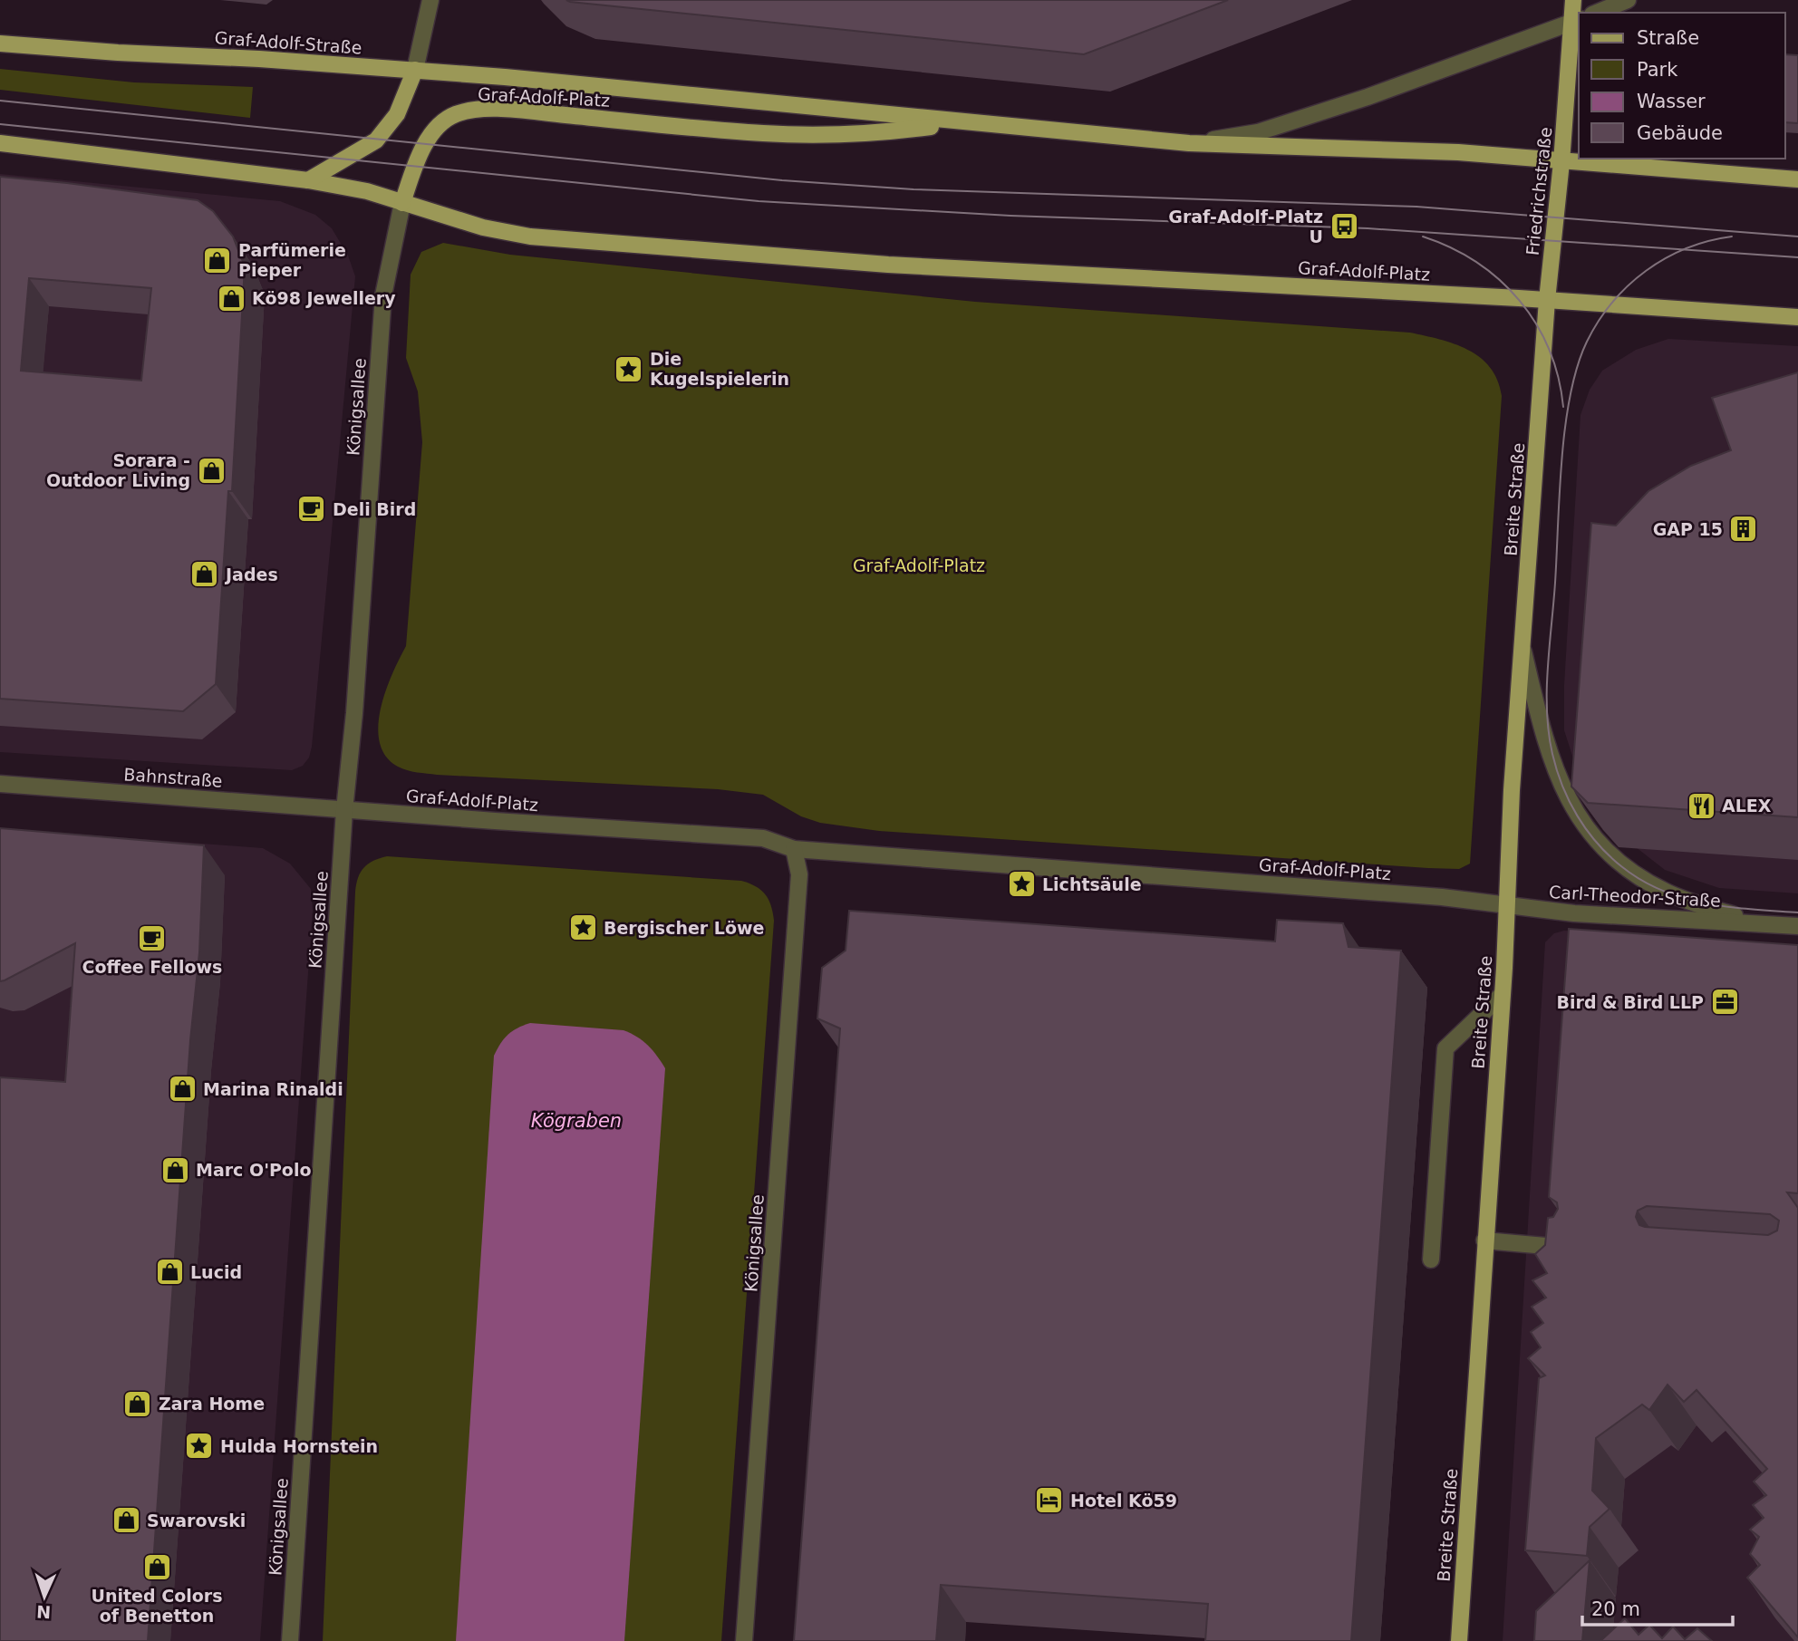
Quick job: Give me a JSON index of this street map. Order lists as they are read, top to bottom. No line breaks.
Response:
{"streets":{"main road":["Graf-Adolf-Straße","Graf-Adolf-Platz","Friedrichstraße","Breite Straße"],"street":["Königsallee","Bahnstraße","Carl-Theodor-Straße"]},"crossings":[["Graf-Adolf-Straße","Graf-Adolf-Platz"],["Graf-Adolf-Platz","Friedrichstraße"],["Graf-Adolf-Platz","Königsallee"],["Graf-Adolf-Platz","Breite Straße"],["Graf-Adolf-Platz","Bahnstraße"],["Graf-Adolf-Platz","Carl-Theodor-Straße"],["Friedrichstraße","Breite Straße"],["Königsallee","Bahnstraße"],["Breite Straße","Carl-Theodor-Straße"]],"water":["Kögraben"],"parks":["Graf-Adolf-Platz"],"places":{"bus stop":["Graf-Adolf-Platz U"],"shop":["Parfümerie Pieper","Kö98 Jewellery","Sorara - Outdoor Living","Jades","Marina Rinaldi","Marc O'Polo","Lucid","Zara Home","Swarovski","United Colors of Benetton"],"place":["Die Kugelspielerin","Lichtsäule","Bergischer Löwe","Hulda Hornstein"],"cafe":["Deli Bird","Coffee Fellows"],"building":["GAP 15"],"restaurant":["ALEX"],"office":["Bird & Bird LLP"],"hotel":["Hotel Kö59"]},"legend":["Straße","Park","Wasser","Gebäude"],"scale_bar":"20 m","north":"bottom"}
